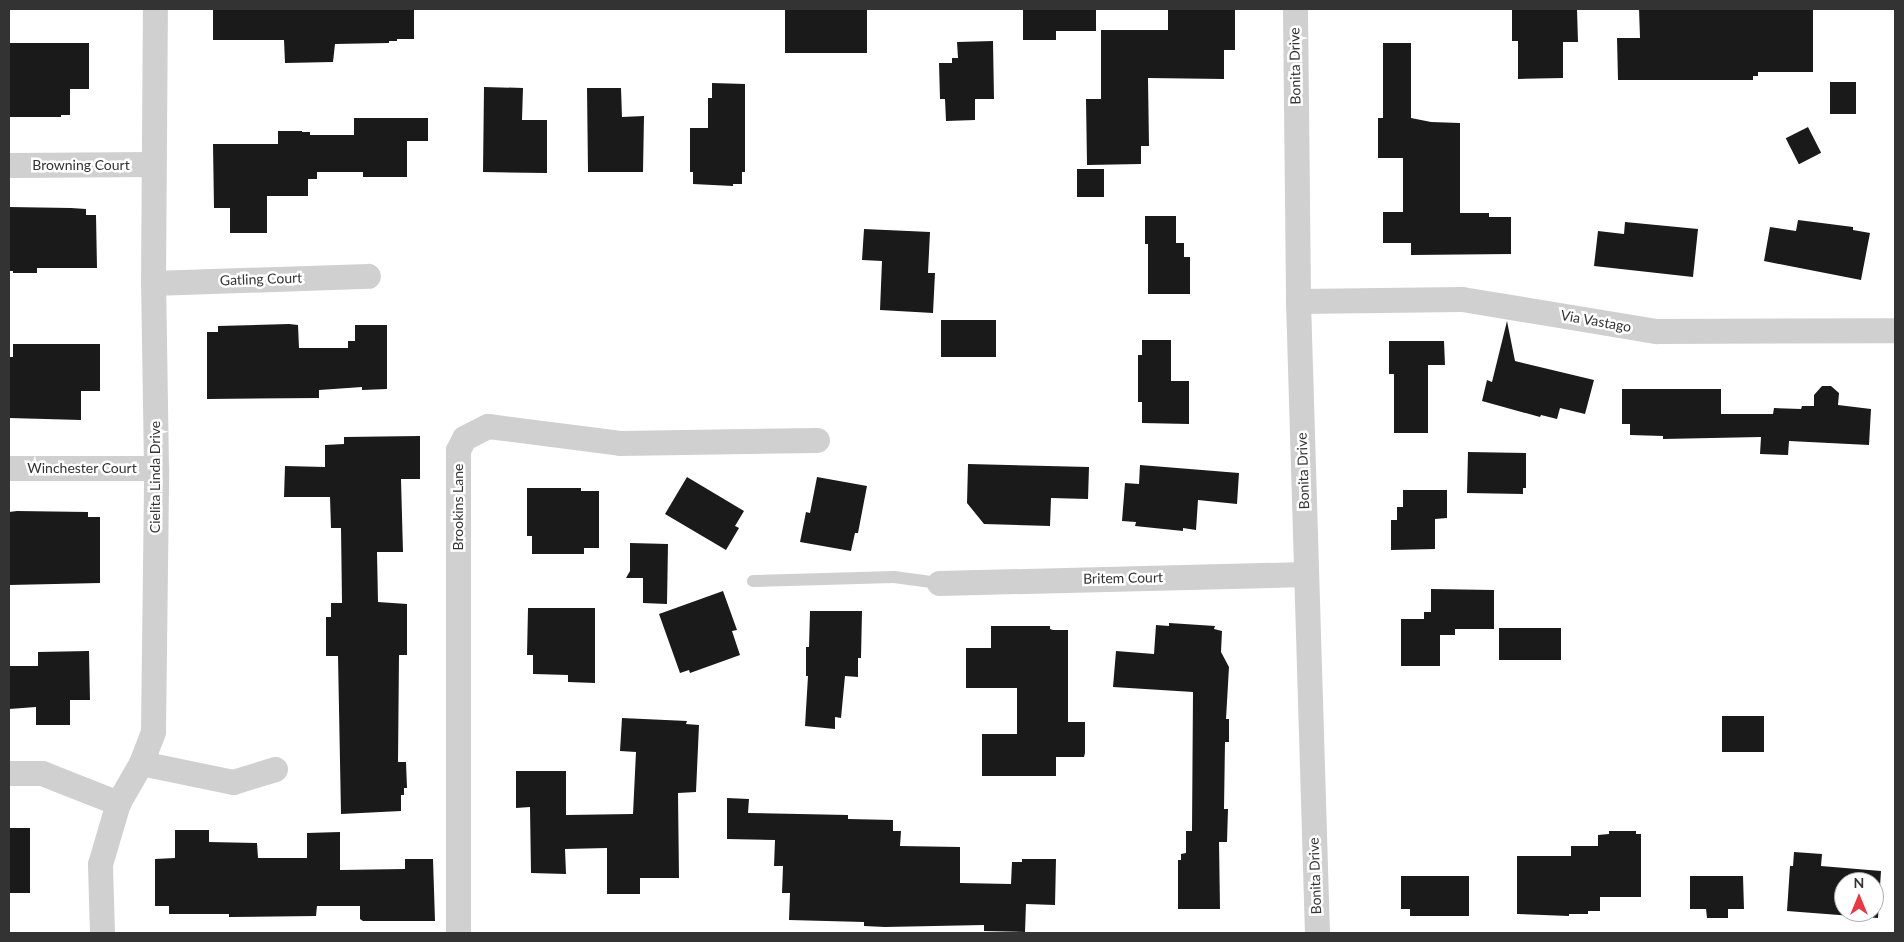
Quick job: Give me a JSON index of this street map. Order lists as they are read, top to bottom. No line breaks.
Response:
{"streets":{"street":["Bonita Drive","Browning Court","Gatling Court","Via Vastago","Winchester Court","Cielita Linda Drive","Brookins Lane","Britem Court"]},"crossings":[["Bonita Drive","Via Vastago"],["Bonita Drive","Britem Court"],["Browning Court","Cielita Linda Drive"],["Gatling Court","Cielita Linda Drive"],["Winchester Court","Cielita Linda Drive"]],"north":"top"}
